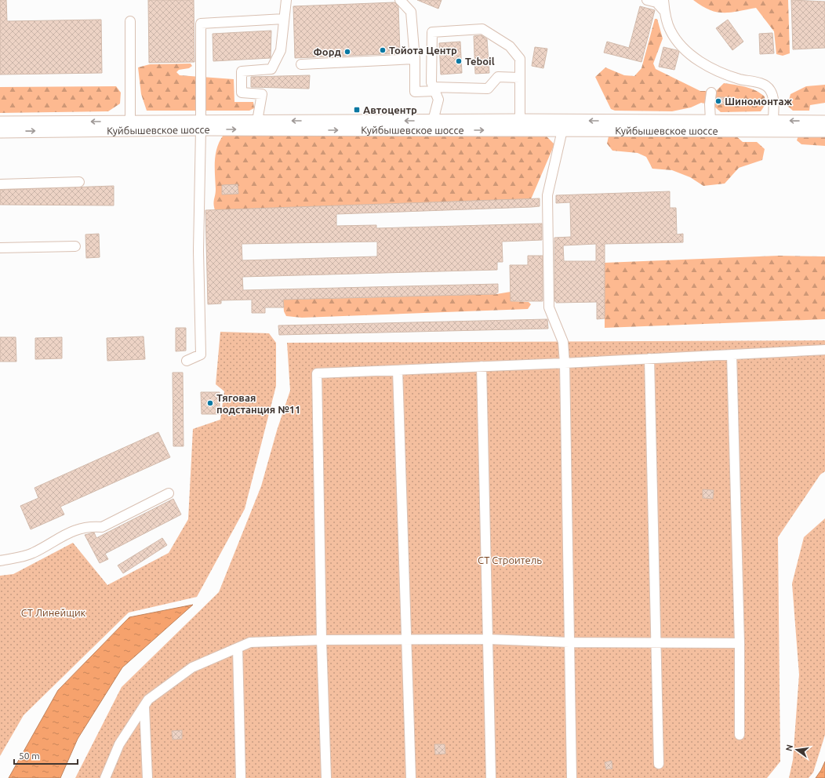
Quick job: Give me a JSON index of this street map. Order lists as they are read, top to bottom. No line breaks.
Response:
{"streets":{"main road":["Куйбышевское шоссе"]},"parks":["СТ Строитель","СТ Линейщик"],"places":{"other":["Тойота Центр","Форд","Teboil","Шиномонтаж","Тяговая подстанция №11"],"transit":["Автоцентр"]},"scale_bar":"50 m","north":"left"}
